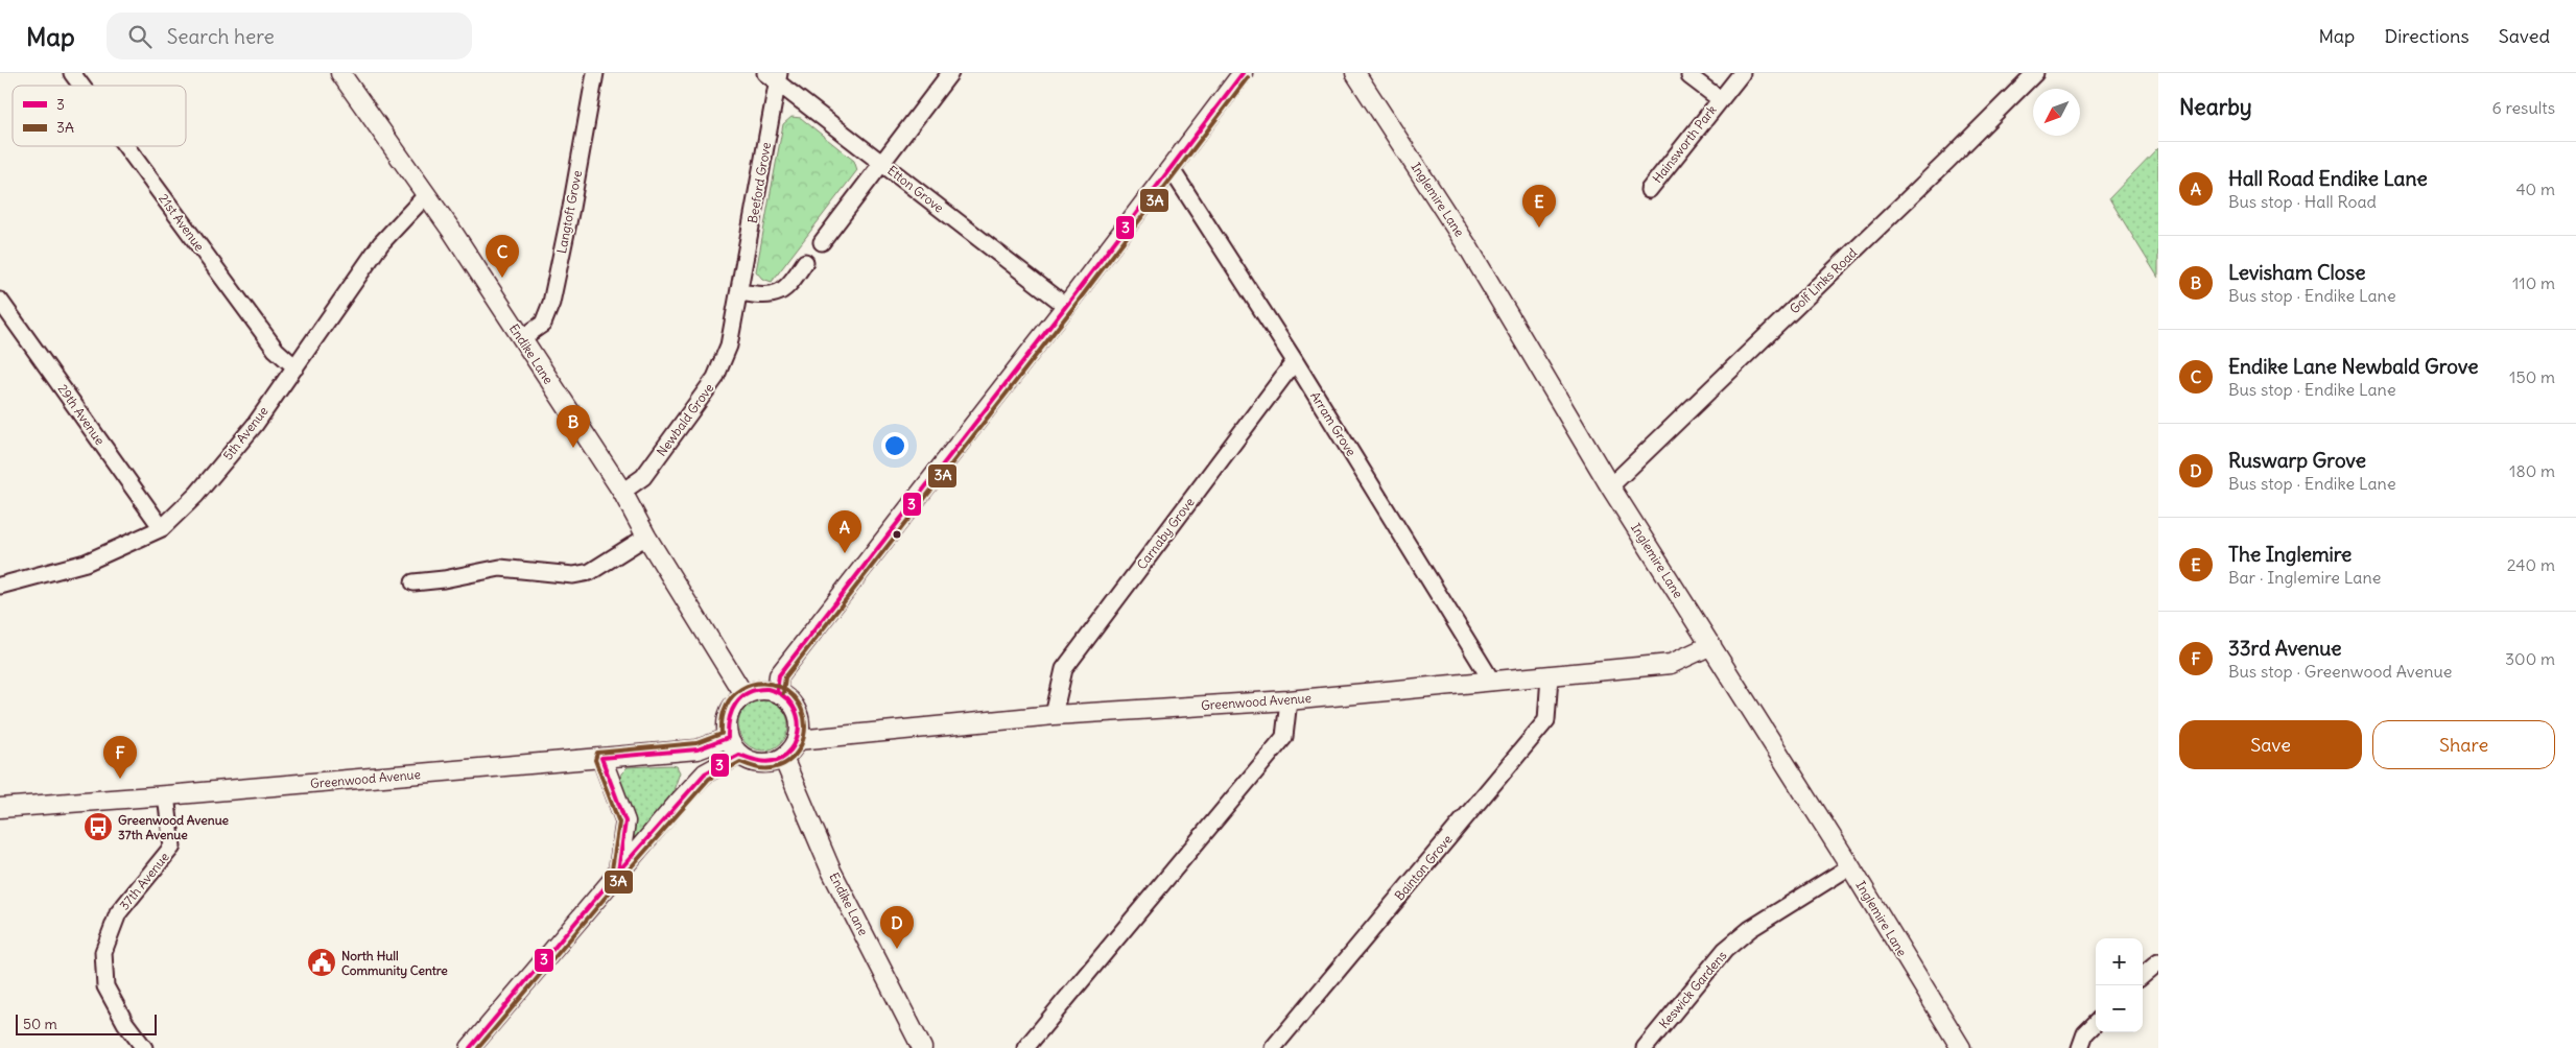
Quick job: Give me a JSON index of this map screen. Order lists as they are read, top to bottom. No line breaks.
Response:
{"streets":{"street":["Hainsworth Park","Beeford Grove","Etton Grove","Inglemire Lane","Langtoft Grove","21st Avenue","Golf Links Road","Endike Lane","29th Avenue","Newbald Grove","Arram Grove","5th Avenue","Carnaby Grove","Greenwood Avenue","Bainton Grove","37th Avenue","Keswick Gardens"]},"crossings":[["Beeford Grove","Etton Grove"],["Beeford Grove","Newbald Grove"],["Inglemire Lane","Golf Links Road"],["Inglemire Lane","Greenwood Avenue"],["Inglemire Lane","Keswick Gardens"],["Langtoft Grove","Endike Lane"],["21st Avenue","5th Avenue"],["Endike Lane","Newbald Grove"],["Endike Lane","5th Avenue"],["Endike Lane","Greenwood Avenue"],["29th Avenue","5th Avenue"],["Arram Grove","Carnaby Grove"],["Arram Grove","Greenwood Avenue"],["Carnaby Grove","Greenwood Avenue"],["Greenwood Avenue","Bainton Grove"],["Greenwood Avenue","37th Avenue"]],"places":{"bus stop":["Greenwood Avenue 37th Avenue"],"public building":["North Hull Community Centre"]},"lines":["transit line 3","transit line 3A"],"legend":["3","3A"],"scale_bar":"50 m","north":"bottom left","page":{"header":"Map","search":"Search here","nav":["Map","Directions","Saved"],"heading":["Nearby","6 results"],"list":[{"mark":"A","name":"Hall Road Endike Lane","note":"Bus stop · Hall Road","value":"40 m"},{"mark":"B","name":"Levisham Close","note":"Bus stop · Endike Lane","value":"110 m"},{"mark":"C","name":"Endike Lane Newbald Grove","note":"Bus stop · Endike Lane","value":"150 m"},{"mark":"D","name":"Ruswarp Grove","note":"Bus stop · Endike Lane","value":"180 m"},{"mark":"E","name":"The Inglemire","note":"Bar · Inglemire Lane","value":"240 m"},{"mark":"F","name":"33rd Avenue","note":"Bus stop · Greenwood Avenue","value":"300 m"}],"pins":["E","C","B","A","F","D"],"buttons":["Save","Share"],"map_buttons":["+","−"],"scale":"50 m"}}
